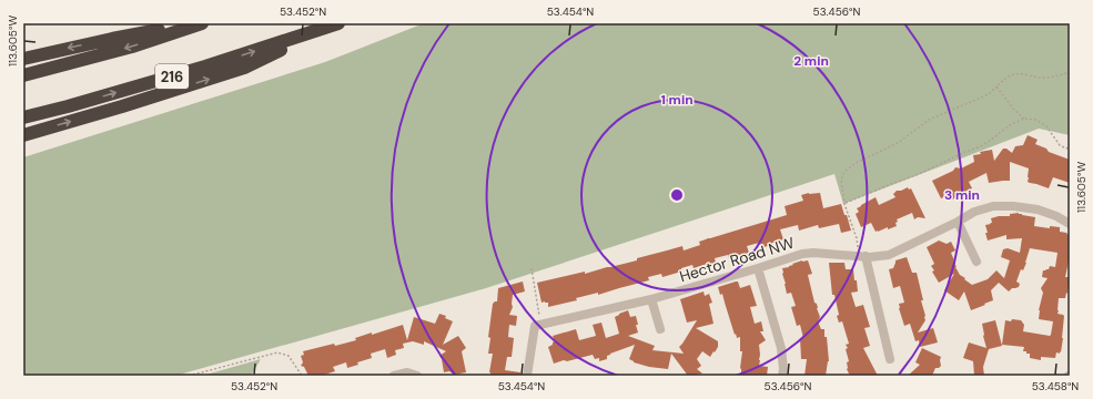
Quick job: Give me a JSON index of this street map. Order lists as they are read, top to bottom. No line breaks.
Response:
{"streets":{"highway":["216"],"street":["Hector Road NW"]},"coordinates":["53.452°N","53.454°N","53.456°N","113.605°W","53.458°N"],"rings":["2 min","1 min","3 min"]}
